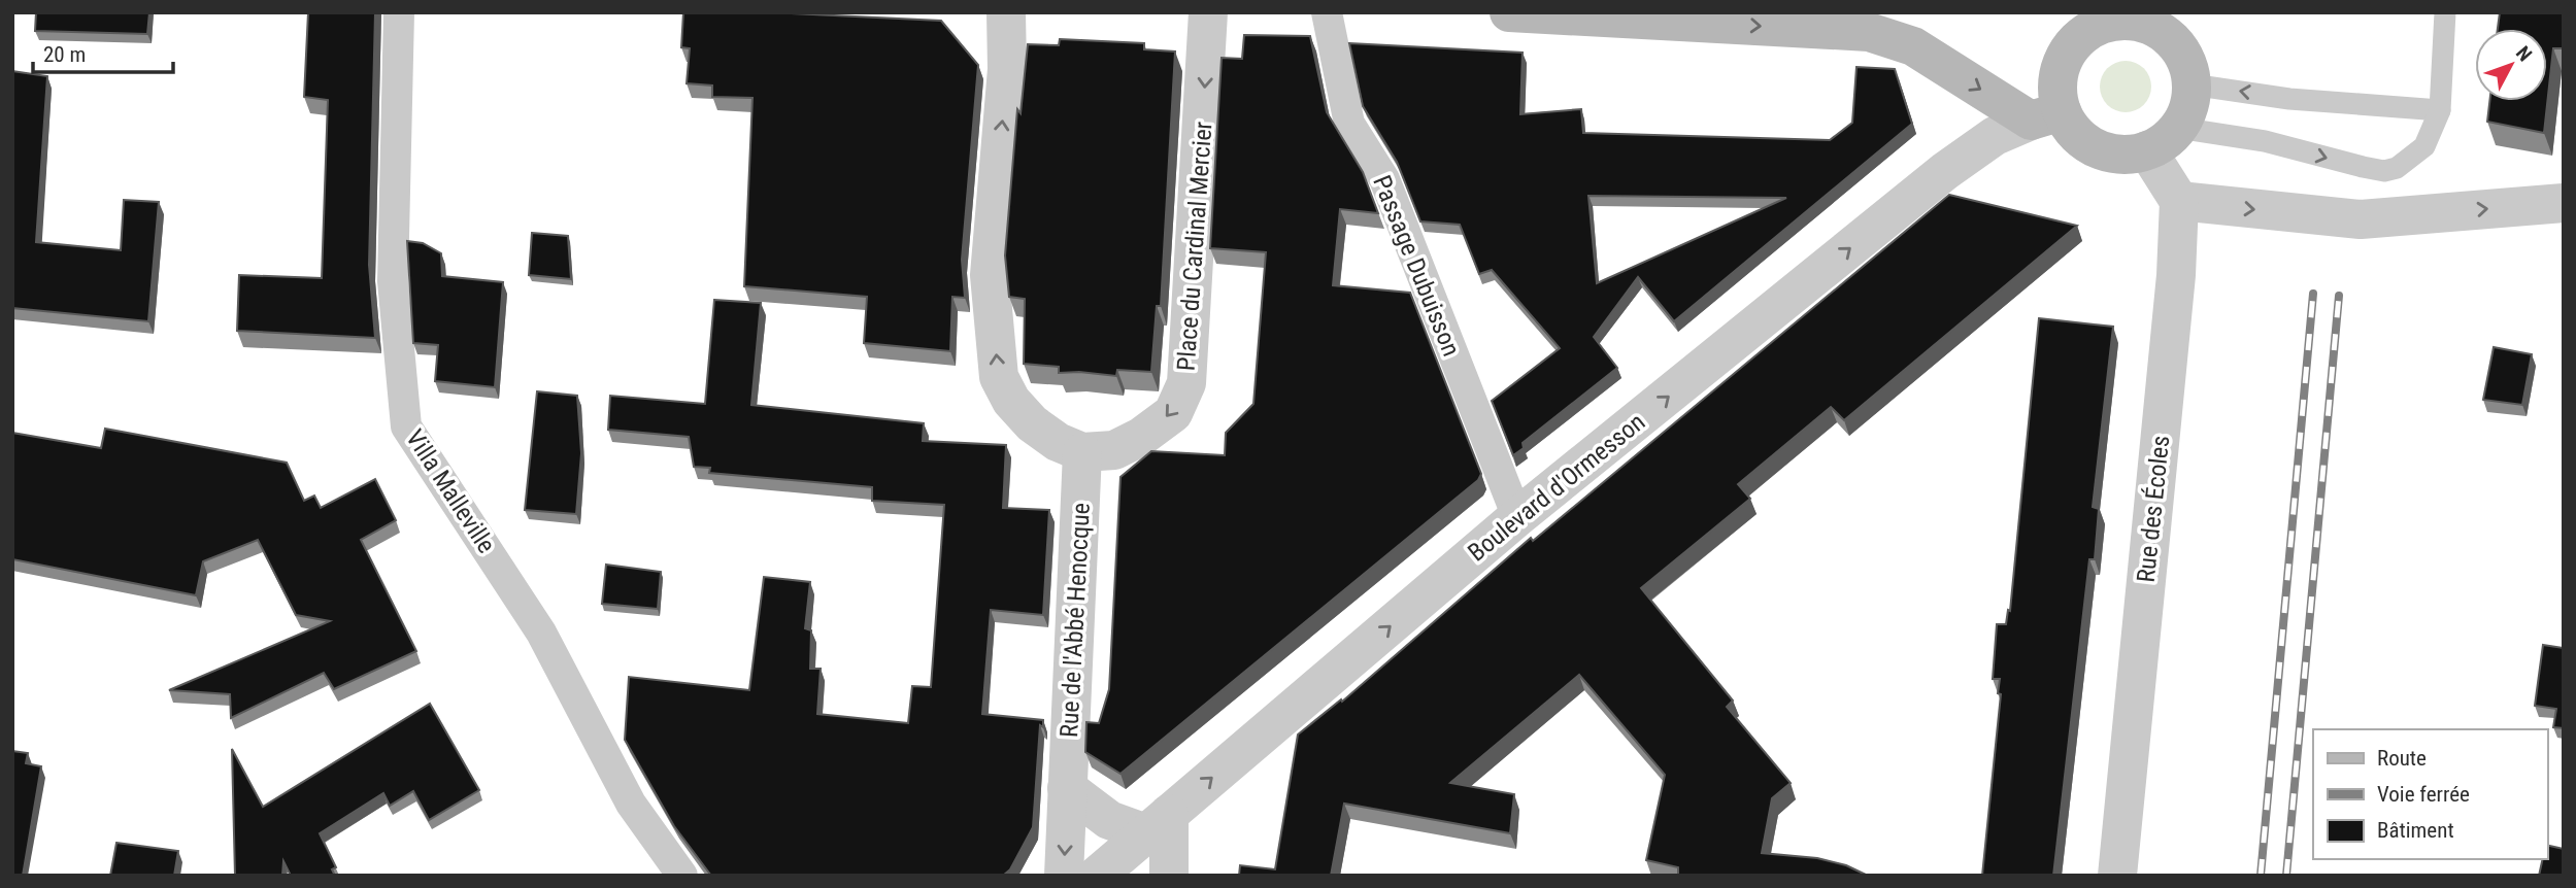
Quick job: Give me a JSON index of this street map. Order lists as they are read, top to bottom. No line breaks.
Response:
{"streets":{"street":["Place du Cardinal Mercier","Passage Dubuisson","Boulevard d'Ormesson","Villa Malleville","Rue des Écoles","Rue de l'Abbé Henocque"]},"crossings":[["Place du Cardinal Mercier","Rue de l'Abbé Henocque"],["Passage Dubuisson","Boulevard d'Ormesson"]],"one_way":["Place du Cardinal Mercier","Boulevard d'Ormesson"],"legend":["Route","Voie ferrée","Bâtiment"],"scale_bar":"20 m","north":"top right"}
